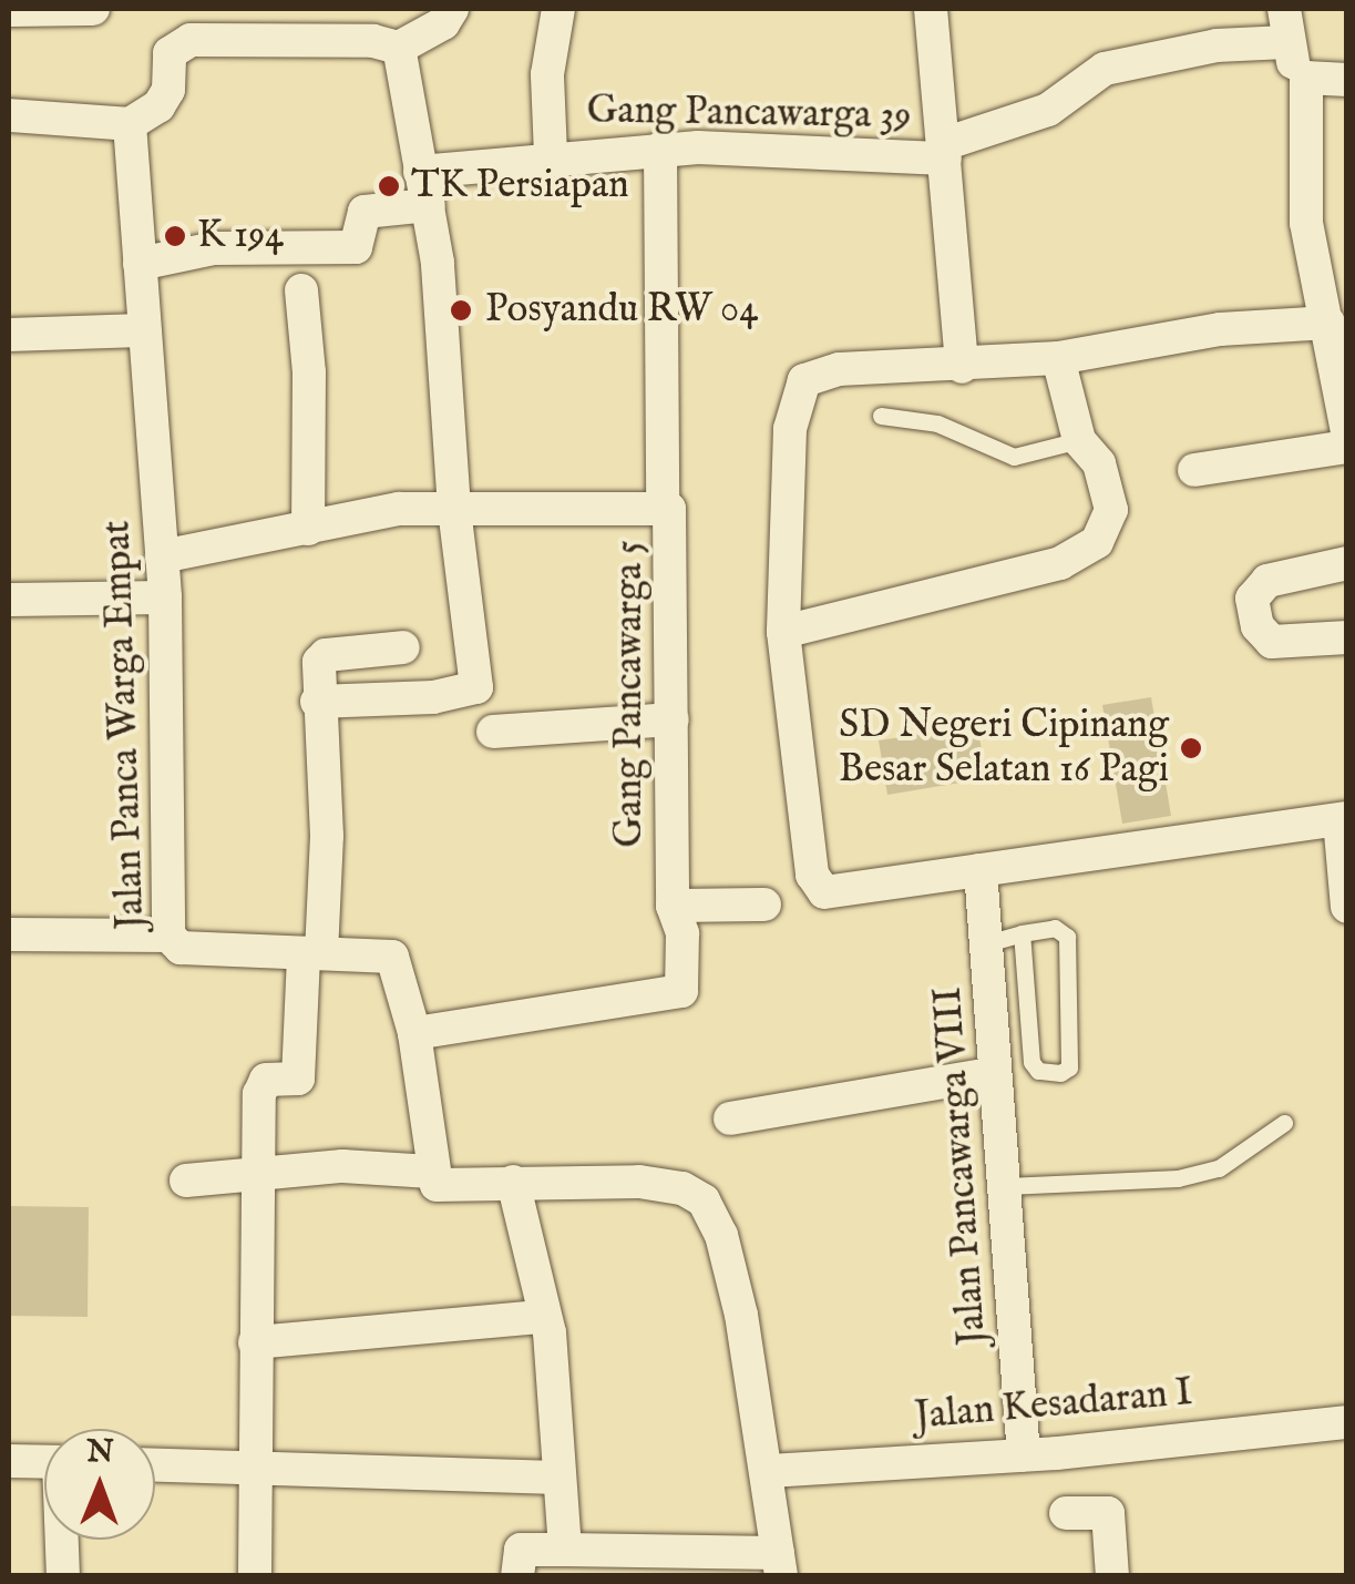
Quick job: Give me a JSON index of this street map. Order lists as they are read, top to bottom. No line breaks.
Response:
{"streets":{"street":["Gang Pancawarga 39","Gang Pancawarga 5","Jalan Panca Warga Empat","Jalan Pancawarga VIII","Jalan Kesadaran I"]},"crossings":[["Gang Pancawarga 39","Jalan Panca Warga Empat"],["Gang Pancawarga 5","Jalan Panca Warga Empat"],["Jalan Pancawarga VIII","Jalan Kesadaran I"]],"places":["TK Persiapan","K 194","Posyandu RW 04","SD Negeri Cipinang Besar Selatan 16 Pagi"],"north":"top"}
